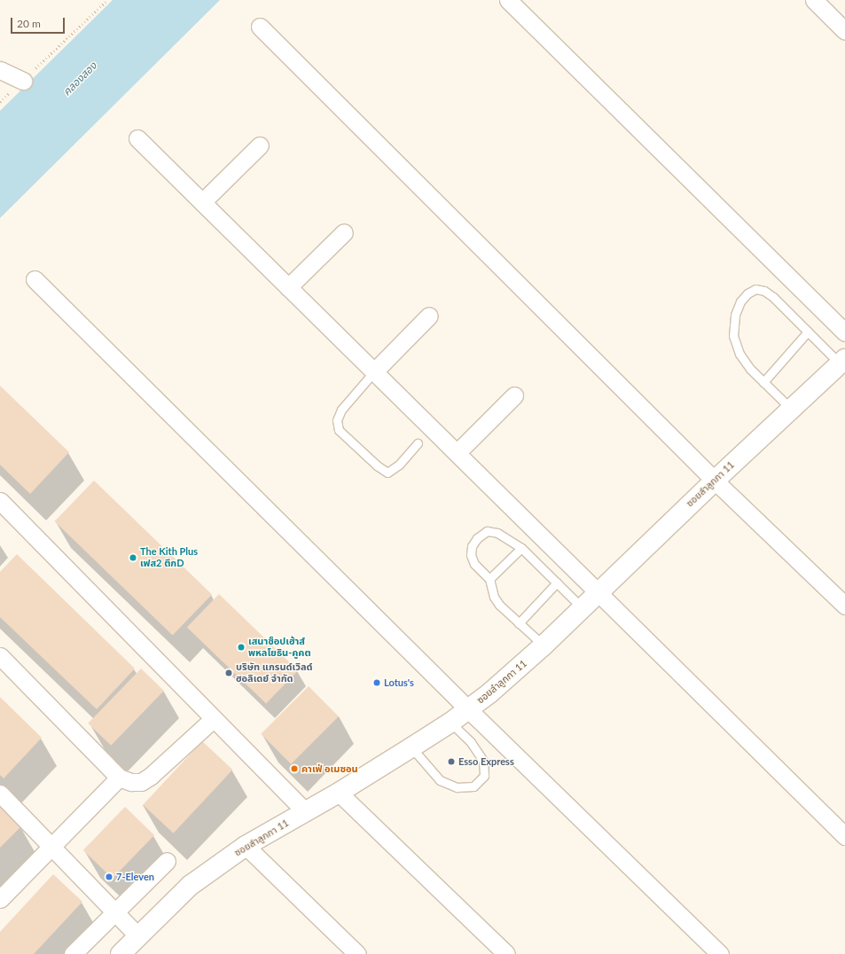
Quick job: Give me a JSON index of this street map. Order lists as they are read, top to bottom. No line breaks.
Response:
{"streets":{"street":["ซอยลำลูกกา 11"]},"water":["คลองสอง"],"places":["The Kith Plus เฟส2 ตึกD","เสนาช็อปเฮ้าส์ พหลโยธิน-คูคต","บริษัท แกรนด์เวิลด์ ฮอลิเดย์ จำกัด","Lotus's","Esso Express","คาเฟ่ อเมซอน","7-Eleven"],"scale_bar":"20 m"}
